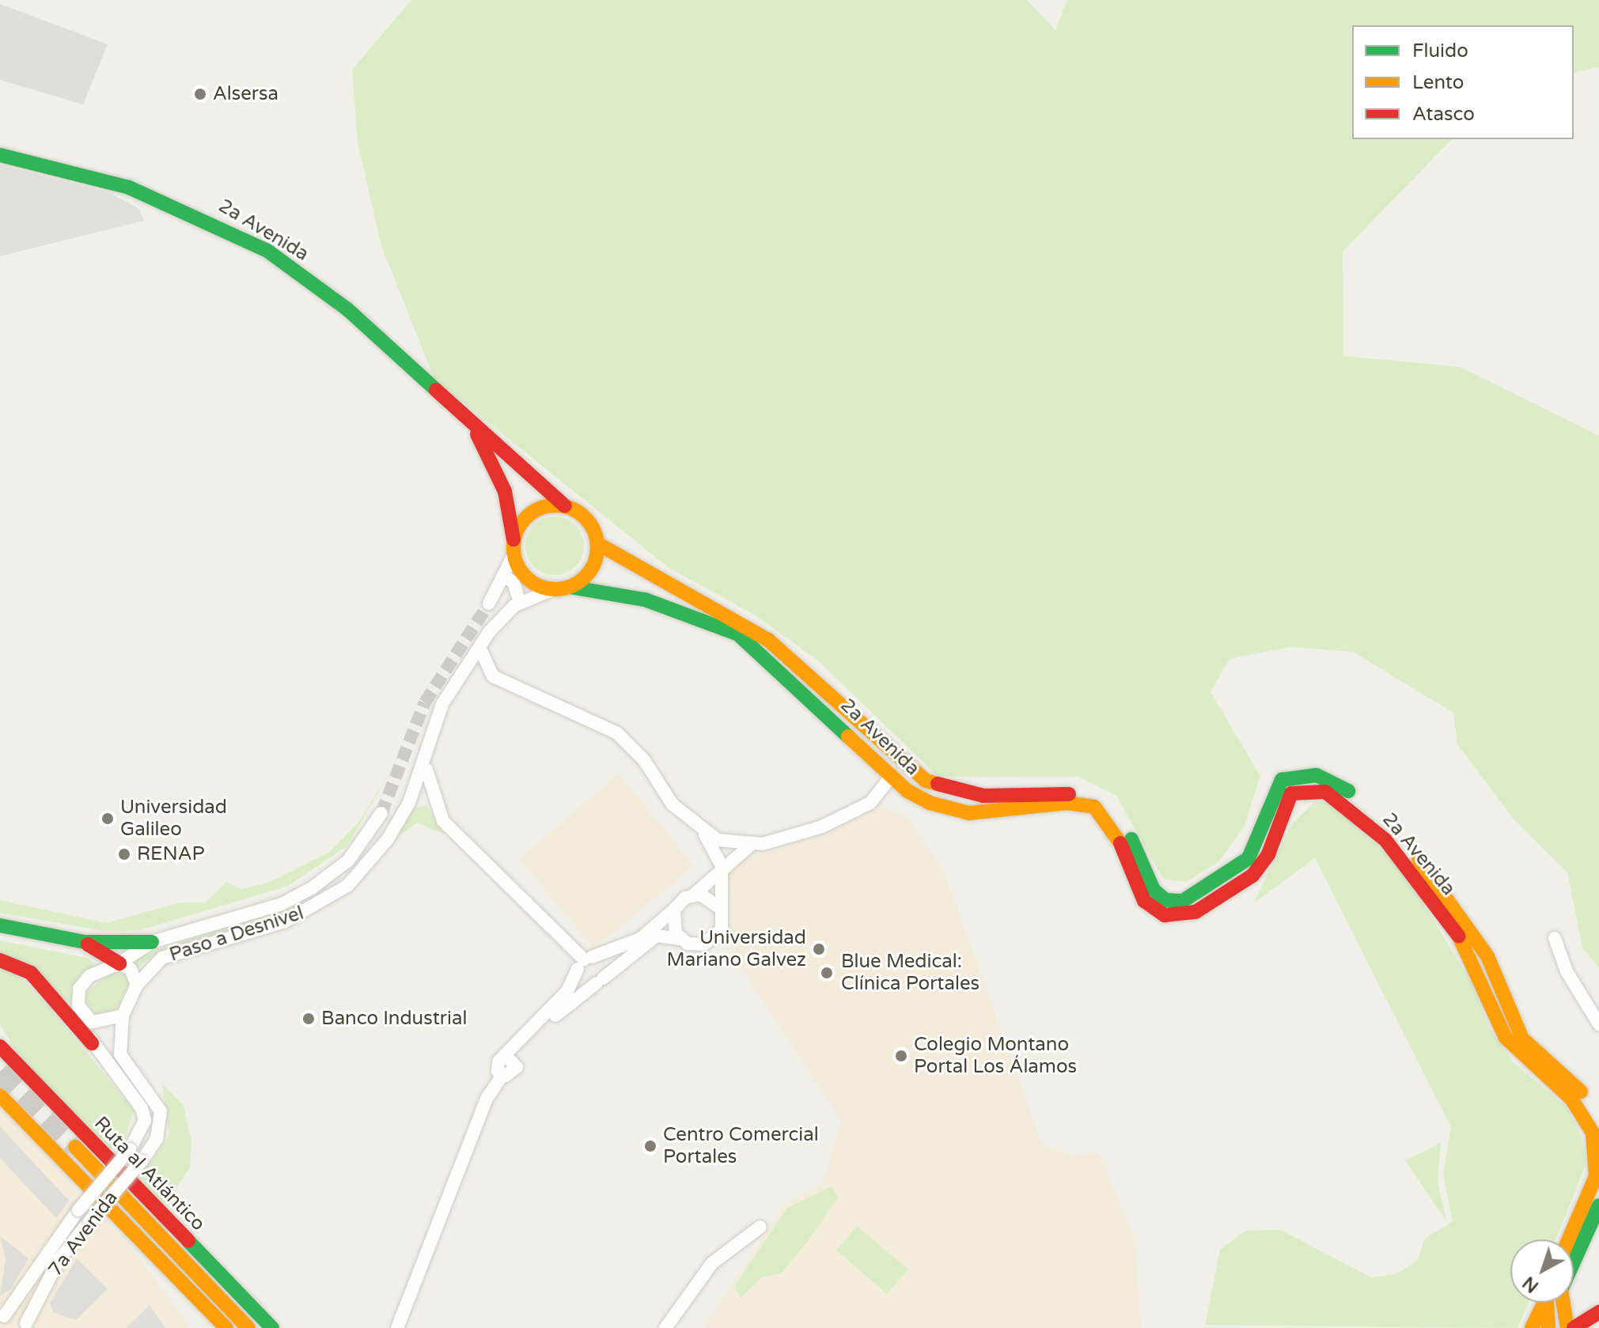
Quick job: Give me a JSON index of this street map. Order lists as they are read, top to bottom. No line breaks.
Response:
{"streets":{"main road":["2a Avenida","Ruta al Atlántico"],"street":["Paso a Desnivel","7a Avenida"]},"crossings":[["2a Avenida","Paso a Desnivel"],["Paso a Desnivel","7a Avenida"]],"places":["Alsersa","Universidad Galileo","RENAP","Universidad Mariano Galvez","Blue Medical: Clínica Portales","Banco Industrial","Colegio Montano Portal Los Álamos","Centro Comercial Portales"],"legend":["Fluido","Lento","Atasco"],"north":"bottom left"}
